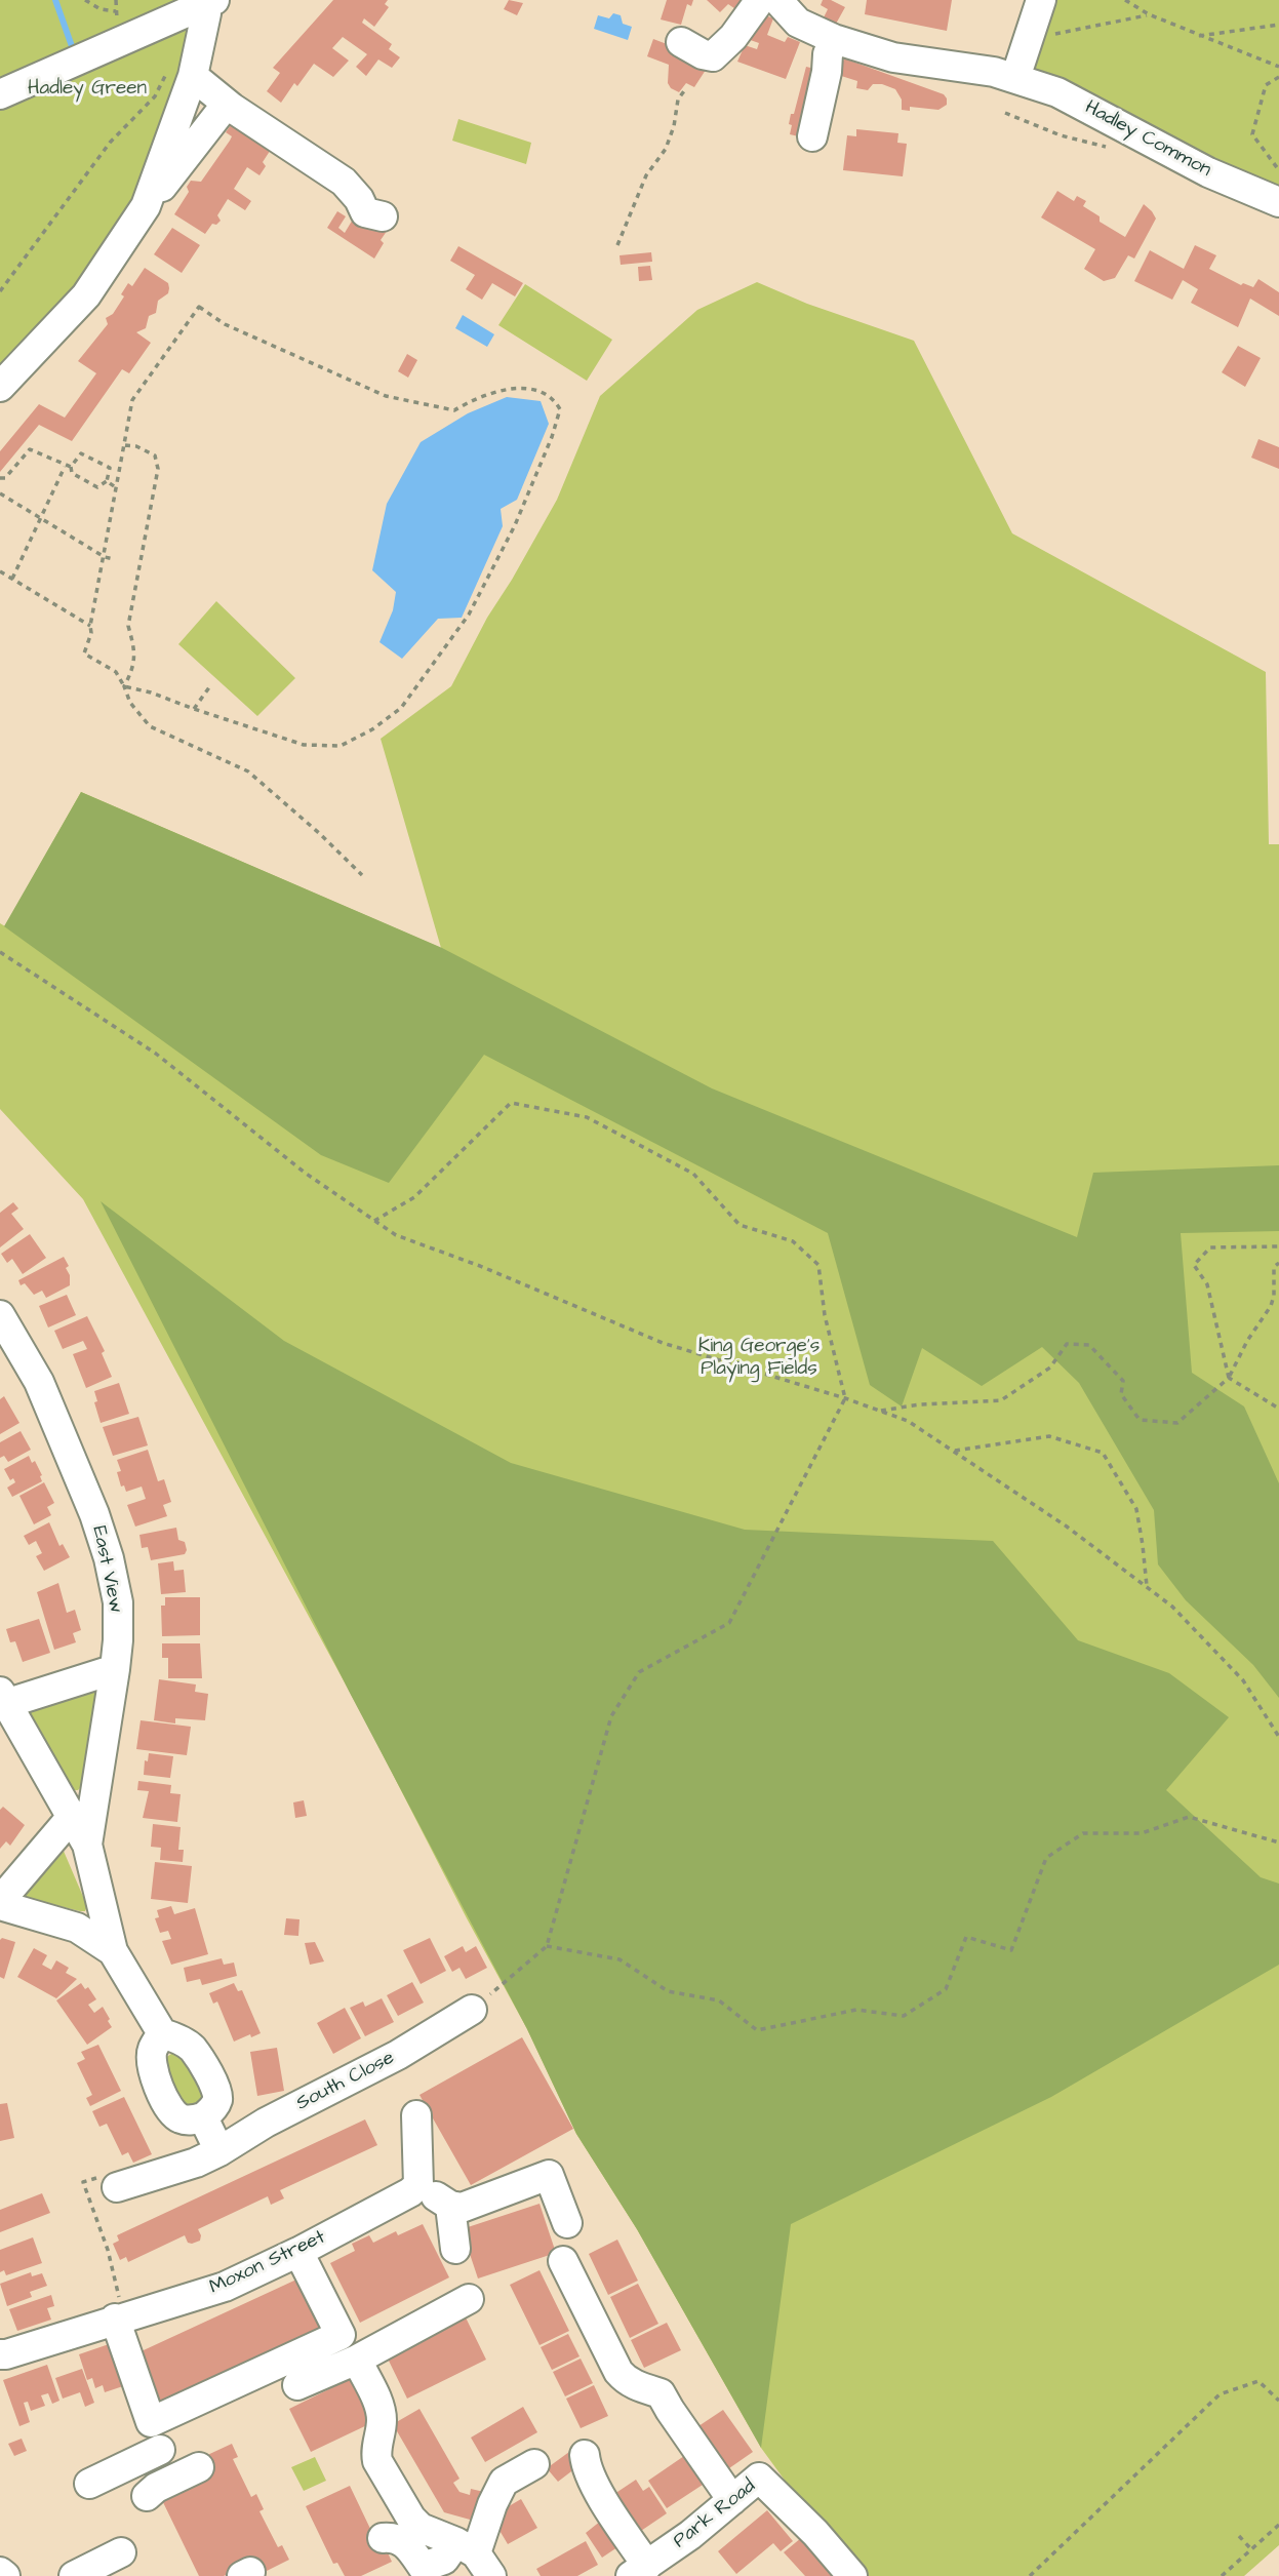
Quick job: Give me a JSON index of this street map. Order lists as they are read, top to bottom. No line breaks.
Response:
{"streets":{"street":["Hadley Common","East View","South Close","Moxon Street","Park Road"]},"parks":["Hadley Green","King George's Playing Fields"]}
